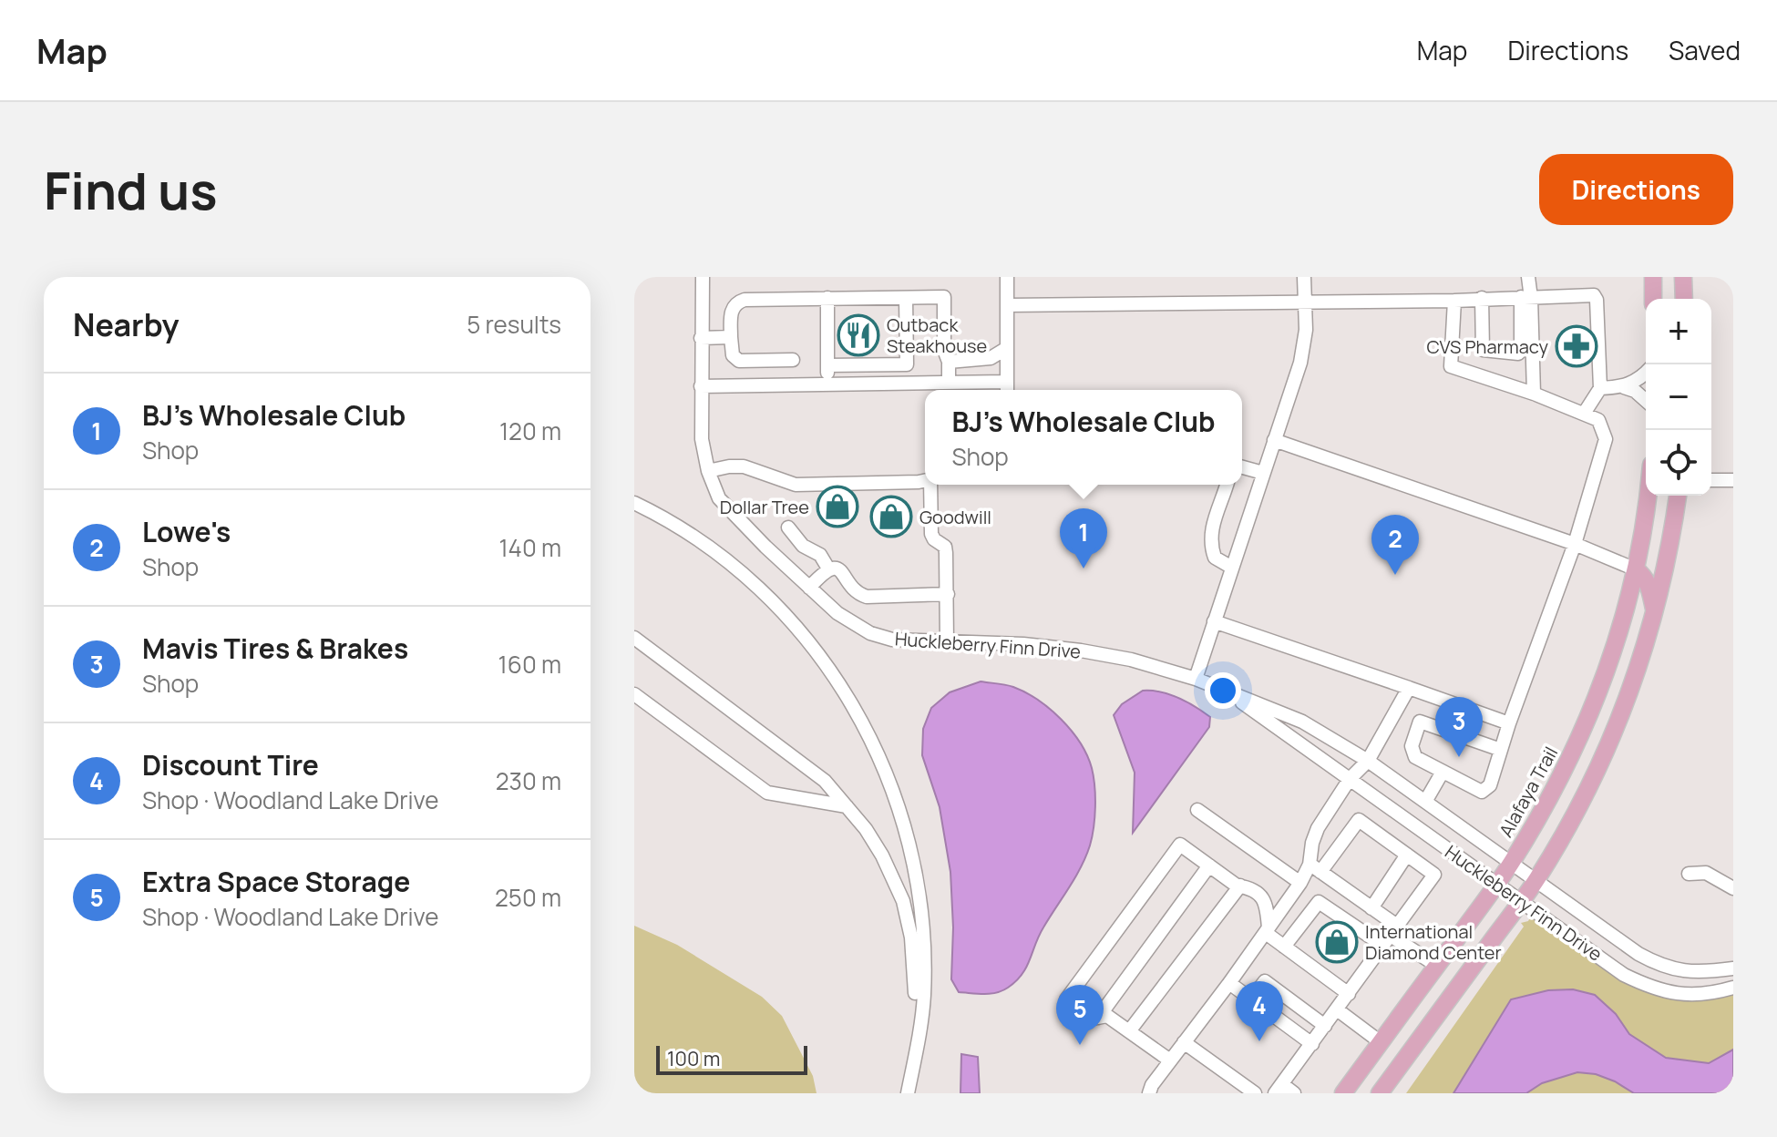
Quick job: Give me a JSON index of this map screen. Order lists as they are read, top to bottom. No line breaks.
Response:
{"streets":{"main road":["Alafaya Trail"],"street":["Huckleberry Finn Drive"]},"crossings":[["Huckleberry Finn Drive","Alafaya Trail"]],"places":{"restaurant":["Outback Steakhouse"],"pharmacy":["CVS Pharmacy"],"shop":["Dollar Tree","Goodwill","International Diamond Center"]},"scale_bar":"100 m","page":{"header":"Map","nav":["Map","Directions","Saved"],"buttons":"Directions","title":"Find us","heading":["Nearby","5 results"],"map_buttons":["+","−"],"list":[{"mark":"1","name":"BJ's Wholesale Club","note":"Shop","value":"120 m"},{"mark":"2","name":"Lowe's","note":"Shop","value":"140 m"},{"mark":"3","name":"Mavis Tires & Brakes","note":"Shop","value":"160 m"},{"mark":"4","name":"Discount Tire","note":"Shop · Woodland Lake Drive","value":"230 m"},{"mark":"5","name":"Extra Space Storage","note":"Shop · Woodland Lake Drive","value":"250 m"}],"popup":["BJ's Wholesale Club","Shop"],"pins":["1","2","3","4","5"],"scale":"100 m"}}
